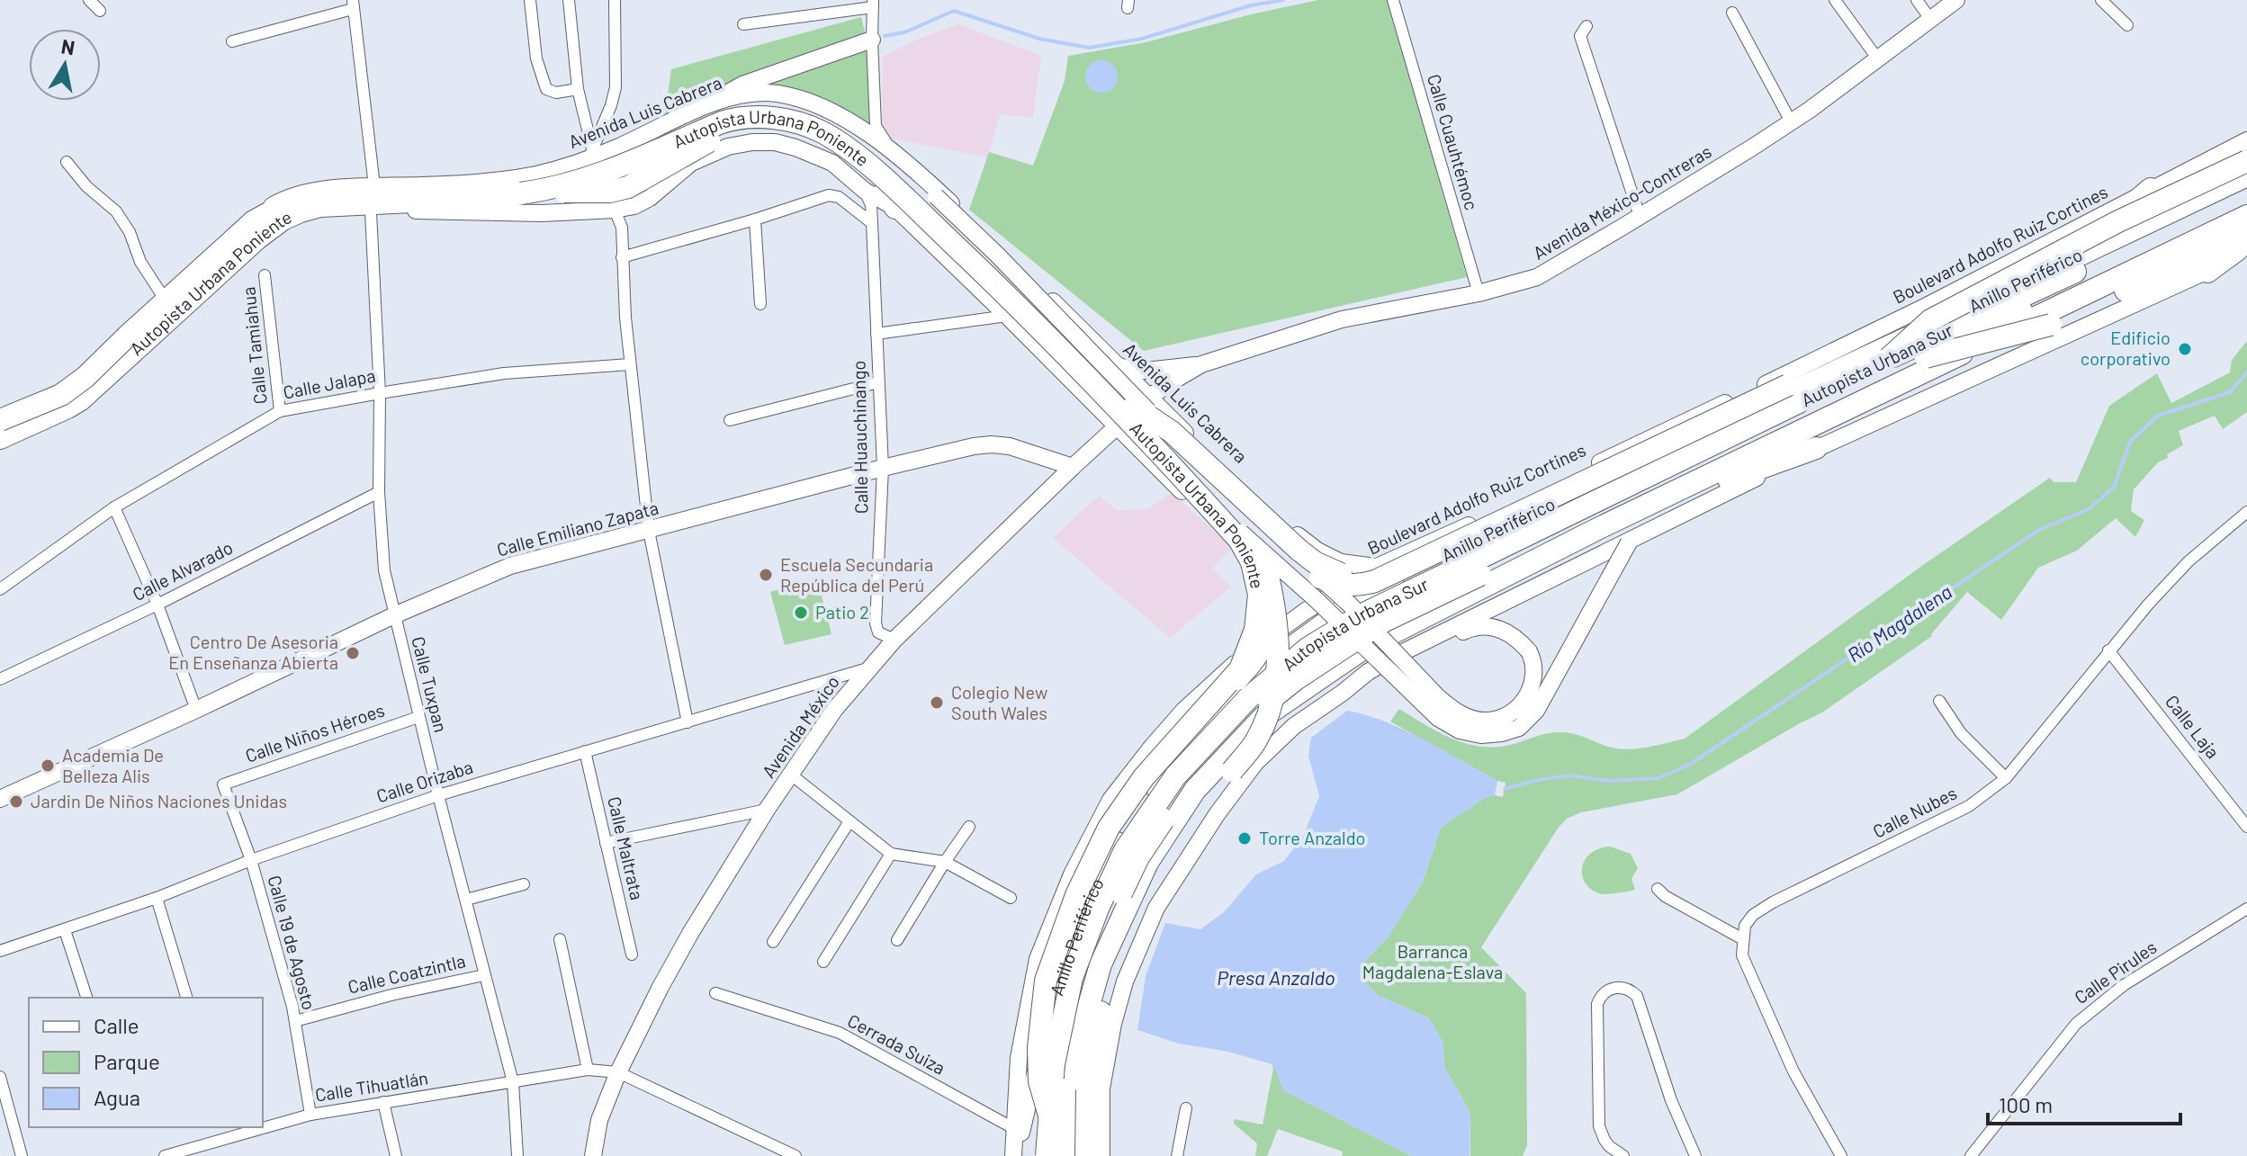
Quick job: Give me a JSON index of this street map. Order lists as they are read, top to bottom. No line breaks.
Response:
{"streets":{"highway":["Autopista Urbana Poniente","Anillo Periférico","Autopista Urbana Sur"],"main road":["Avenida Luis Cabrera","Avenida México-Contreras","Boulevard Adolfo Ruiz Cortines","Calle Emiliano Zapata","Avenida México"],"street":["Calle Cuauhtémoc","Calle Tamiahua","Calle Jalapa","Calle Huauchinango","Calle Alvarado","Calle Tuxpan","Calle Laja","Calle Niños Héroes","Calle Orizaba","Calle Nubes","Calle Maltrata","Calle 19 de Agosto","Calle Pirules","Calle Coatzintla","Cerrada Suiza","Calle Tihuatlán"]},"crossings":[["Avenida Luis Cabrera","Autopista Urbana Poniente"],["Avenida Luis Cabrera","Avenida México-Contreras"],["Avenida Luis Cabrera","Boulevard Adolfo Ruiz Cortines"],["Avenida Luis Cabrera","Avenida México"],["Calle Cuauhtémoc","Avenida México-Contreras"],["Autopista Urbana Poniente","Avenida México-Contreras"],["Autopista Urbana Poniente","Autopista Urbana Sur"],["Autopista Urbana Poniente","Avenida México"],["Avenida México-Contreras","Avenida México"],["Boulevard Adolfo Ruiz Cortines","Cerrada Suiza"],["Anillo Periférico","Autopista Urbana Sur"],["Calle Tamiahua","Calle Jalapa"],["Calle Jalapa","Calle Tuxpan"],["Calle Huauchinango","Calle Emiliano Zapata"],["Calle Huauchinango","Avenida México"],["Calle Emiliano Zapata","Calle Tuxpan"],["Calle Emiliano Zapata","Avenida México"],["Calle Alvarado","Calle Tuxpan"],["Calle Tuxpan","Calle Niños Héroes"],["Calle Tuxpan","Calle Orizaba"],["Calle Tuxpan","Calle Coatzintla"],["Calle Tuxpan","Calle Tihuatlán"],["Avenida México","Calle Orizaba"],["Avenida México","Calle Tihuatlán"],["Calle Laja","Calle Nubes"],["Calle Niños Héroes","Calle 19 de Agosto"],["Calle Orizaba","Calle Maltrata"],["Calle Orizaba","Calle 19 de Agosto"],["Calle 19 de Agosto","Calle Coatzintla"],["Calle 19 de Agosto","Calle Tihuatlán"]],"water":["Río Magdalena","Presa Anzaldo"],"parks":["Barranca Magdalena-Eslava"],"places":["Edificio corporativo","Escuela Secundaria República del Perú","Patio 2","Centro De Asesoria En Enseñanza Abierta","Colegio New South Wales","Academia De Belleza Alis","Jardin De Niños Naciones Unidas","Torre Anzaldo"],"legend":["Calle","Parque","Agua"],"scale_bar":"100 m","north":"top"}
